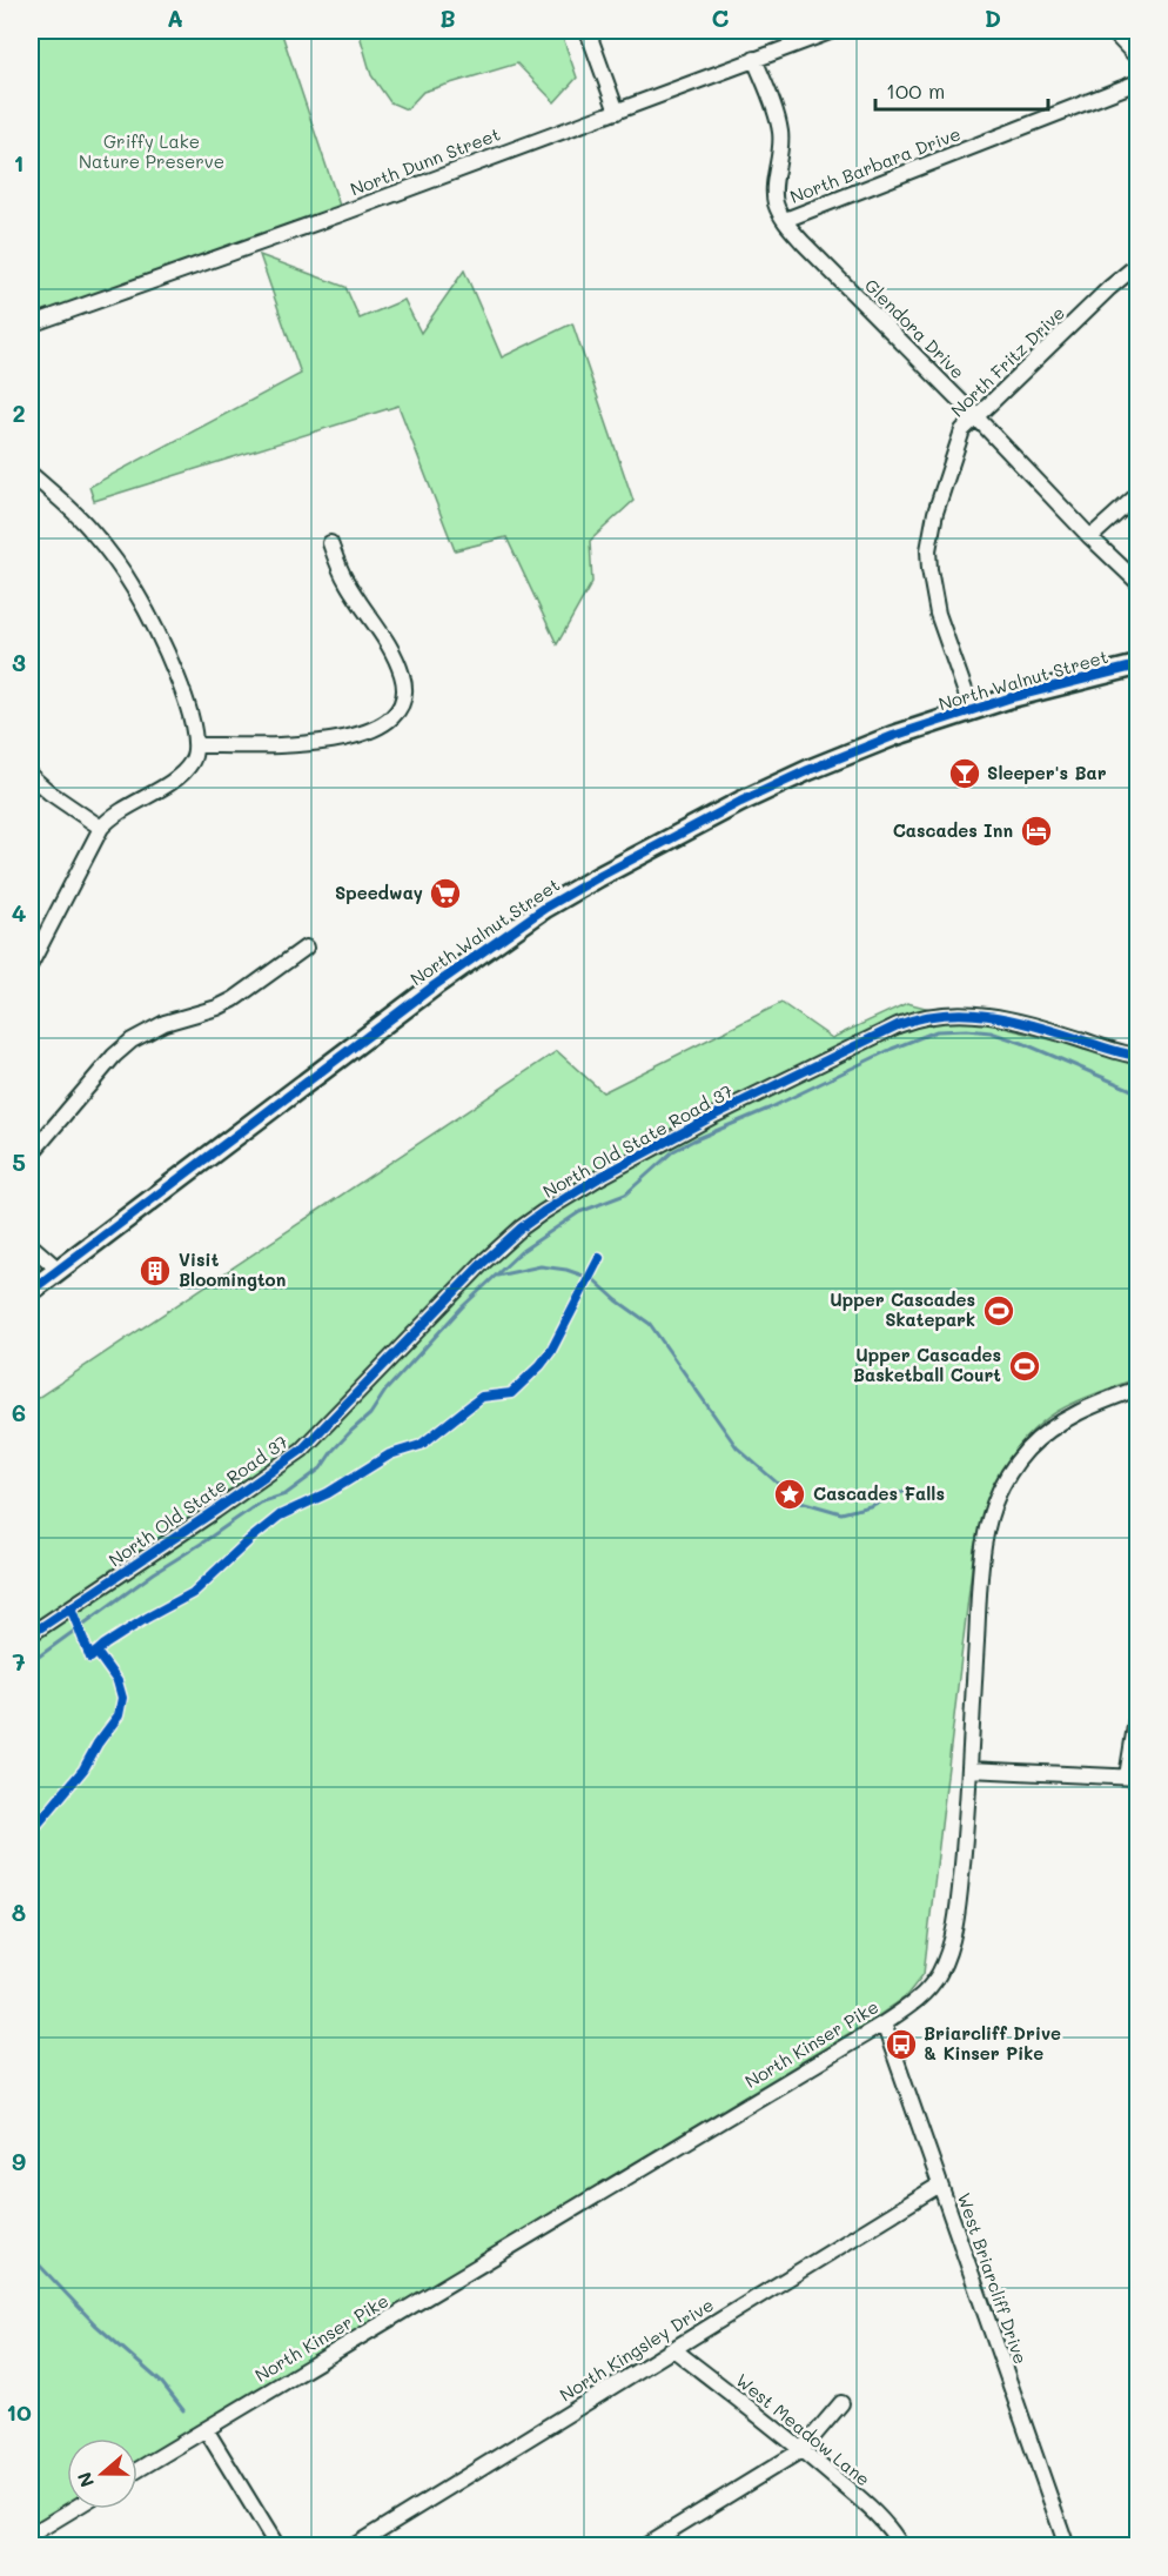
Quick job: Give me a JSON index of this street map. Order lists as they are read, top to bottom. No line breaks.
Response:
{"streets":{"main road":["North Walnut Street"],"street":["North Dunn Street","North Barbara Drive","Glendora Drive","North Fritz Drive","North Old State Road 37","North Kinser Pike","West Briarcliff Drive","North Kingsley Drive","West Meadow Lane"]},"crossings":[["North Dunn Street","Glendora Drive"],["North Barbara Drive","Glendora Drive"],["Glendora Drive","North Fritz Drive"],["North Fritz Drive","North Walnut Street"],["North Kinser Pike","West Briarcliff Drive"],["West Briarcliff Drive","North Kingsley Drive"],["North Kingsley Drive","West Meadow Lane"]],"parks":["Griffy Lake Nature Preserve"],"places":{"bar":["Sleeper's Bar"],"hotel":["Cascades Inn"],"supermarket":["Speedway"],"building":["Visit Bloomington"],"sports":["Upper Cascades Skatepark","Upper Cascades Basketball Court"],"place":["Cascades Falls"],"bus stop":["Briarcliff Drive & Kinser Pike"]},"scale_bar":"100 m","north":"left","grid":{"columns":["A","B","C","D"],"rows":["1","2","3","4","5","6","7","8","9","10"]}}
